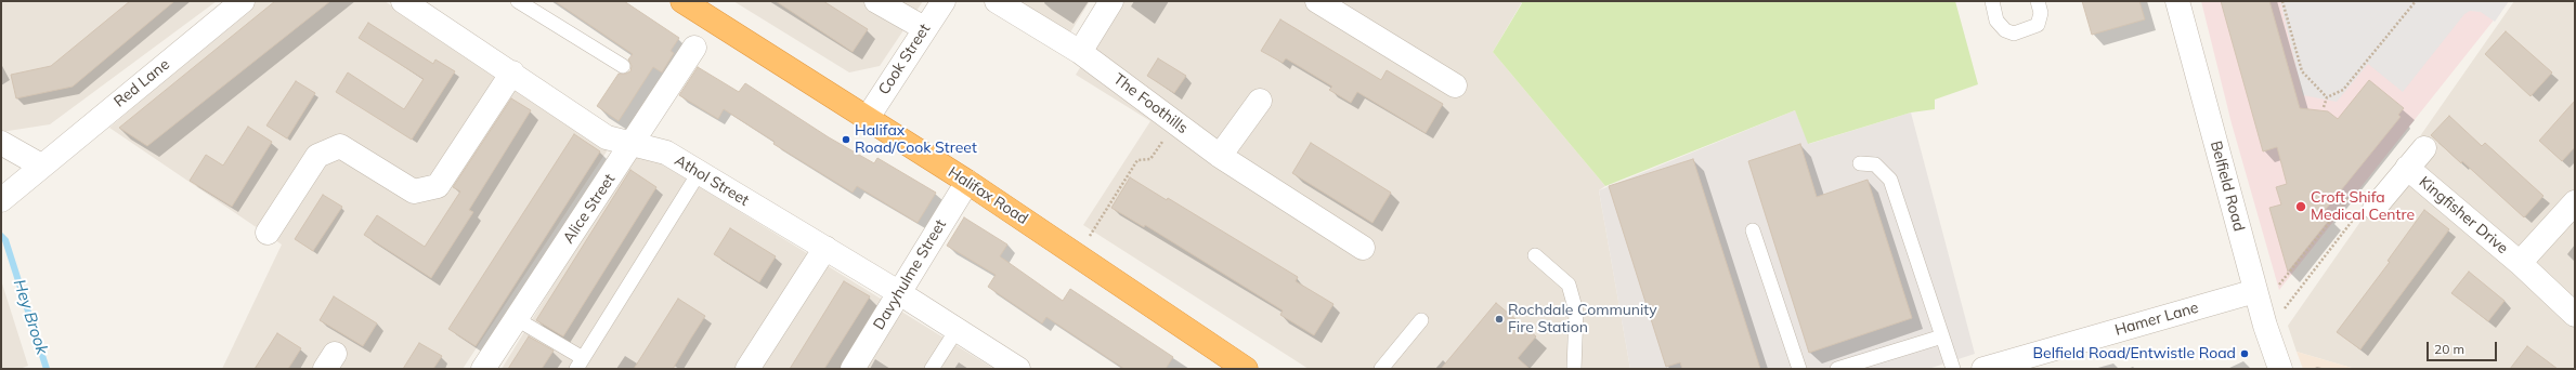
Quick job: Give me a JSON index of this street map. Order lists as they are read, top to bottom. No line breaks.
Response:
{"streets":{"highway":["Halifax Road"],"street":["Cook Street","Red Lane","The Foothills","Athol Street","Belfield Road","Alice Street","Kingfisher Drive","Davyhulme Street","Hamer Lane"]},"crossings":[["Cook Street","Halifax Road"],["Athol Street","Alice Street"],["Athol Street","Davyhulme Street"],["Belfield Road","Hamer Lane"],["Halifax Road","Davyhulme Street"]],"water":["Hey Brook"],"places":["Halifax Road/Cook Street","Croft Shifa Medical Centre","Rochdale Community Fire Station","Belfield Road/Entwistle Road"],"scale_bar":"20 m"}
